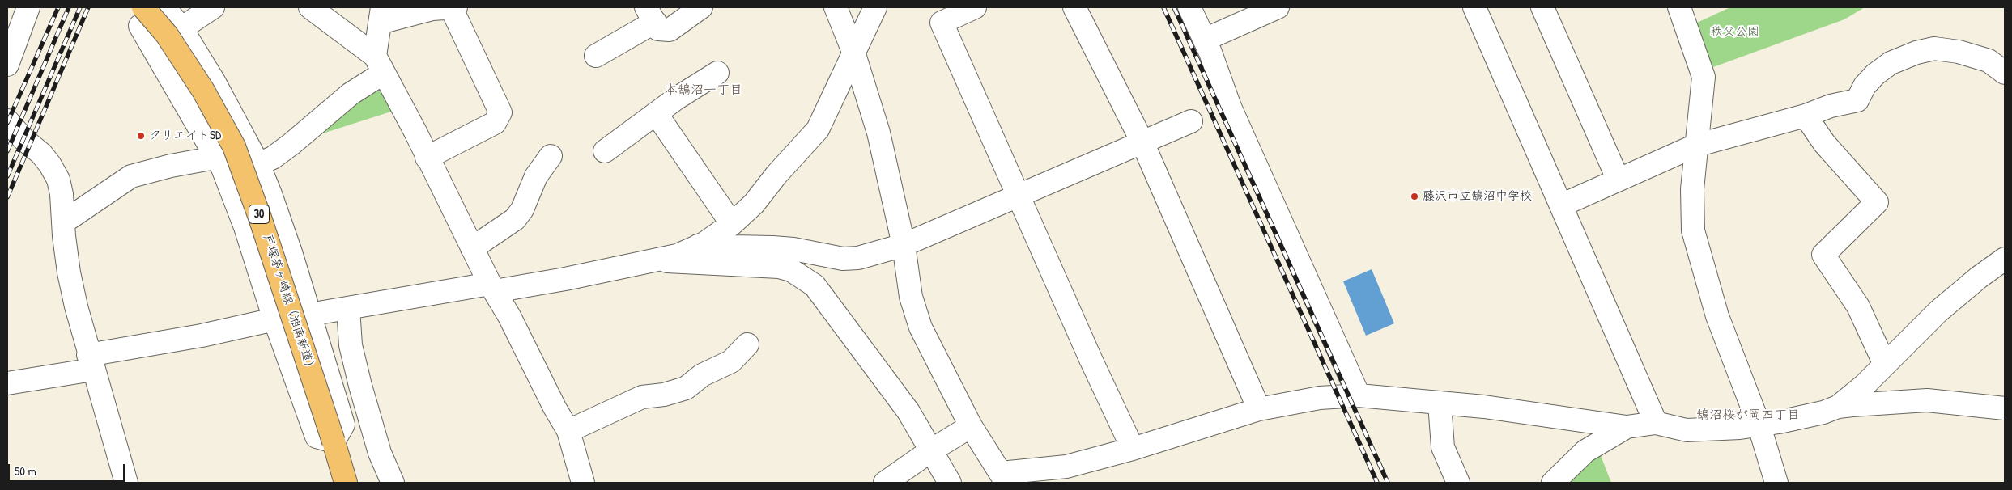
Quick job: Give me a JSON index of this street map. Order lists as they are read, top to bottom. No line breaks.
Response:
{"streets":{"main road":["30","戸塚茅ヶ崎線（湘南新道）"]},"districts":["本鵠沼一丁目","鵠沼桜が岡四丁目"],"parks":["秩父公園"],"places":["クリエイトSD","藤沢市立鵠沼中学校"],"scale_bar":"50 m"}
